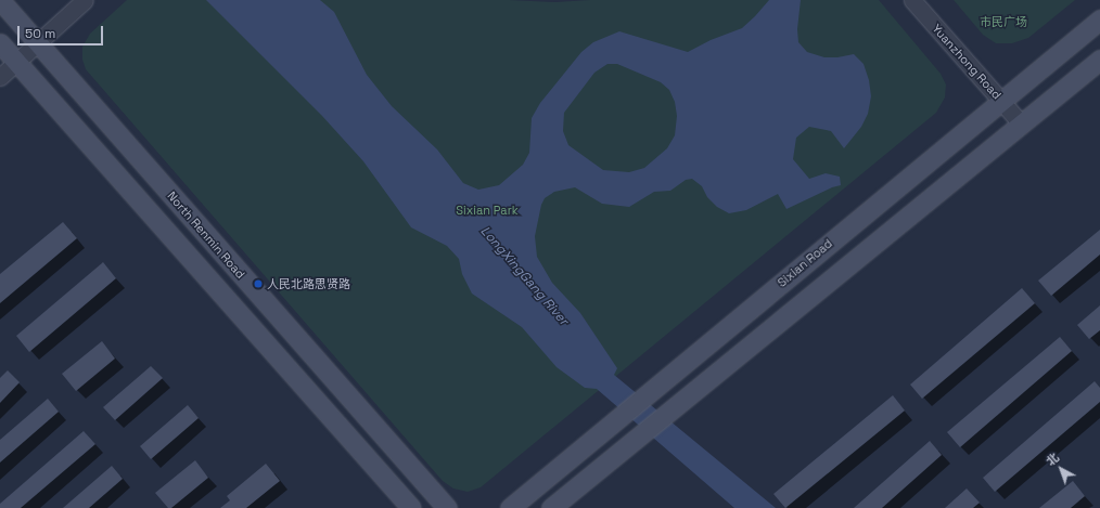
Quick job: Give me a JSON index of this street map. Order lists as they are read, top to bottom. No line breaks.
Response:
{"streets":{"main road":["North Renmin Road","Sixian Road"],"street":["Yuanzhong Road"]},"crossings":[["Yuanzhong Road","Sixian Road"]],"water":["LongXingGang River"],"parks":["市民广场","Sixian Park"],"places":["人民北路思贤路"],"scale_bar":"50 m","north":"top left"}
